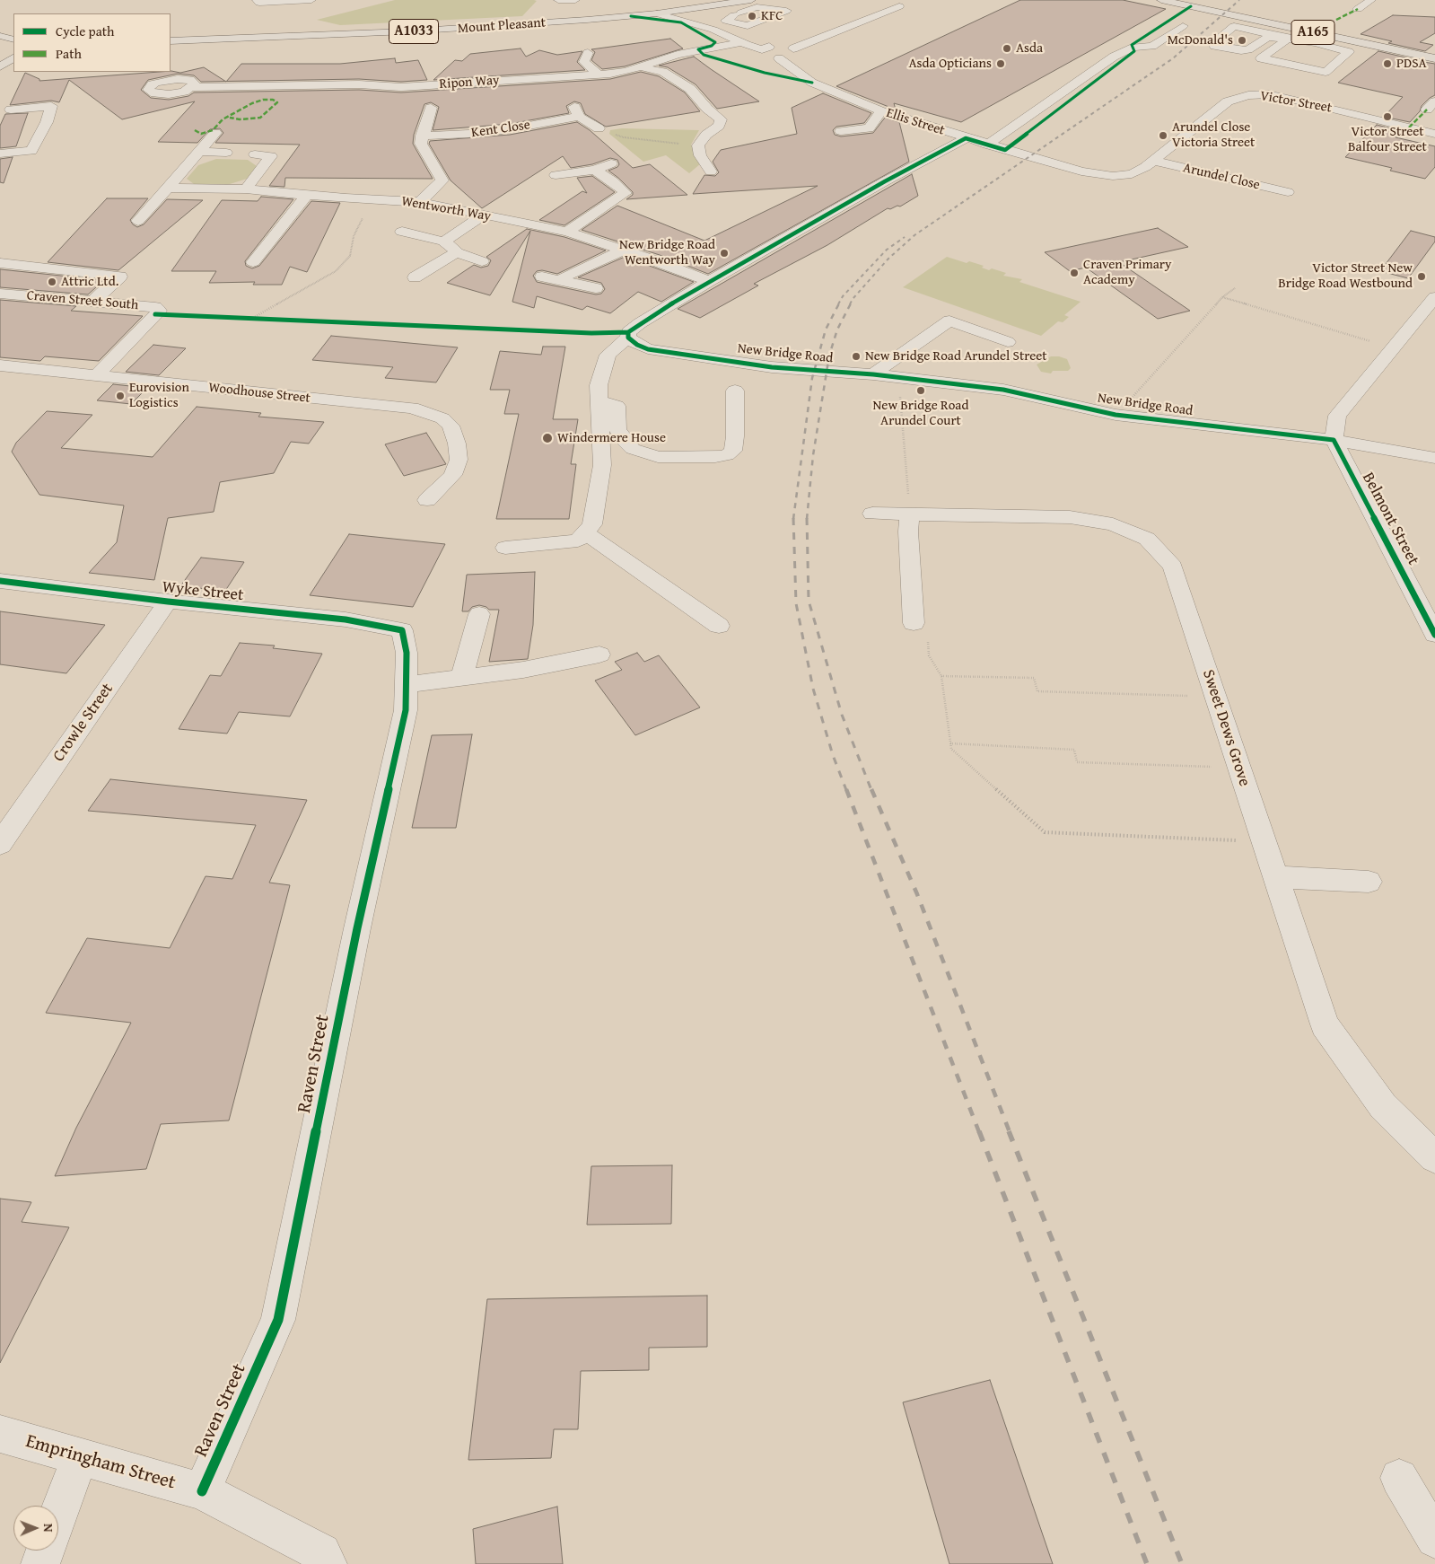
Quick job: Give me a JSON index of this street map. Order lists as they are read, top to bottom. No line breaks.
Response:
{"streets":{"highway":["Mount Pleasant","A1033","A165"],"street":["Ripon Way","Victor Street","Ellis Street","Kent Close","Arundel Close","Wentworth Way","Craven Street South","New Bridge Road","Woodhouse Street","Belmont Street","Wyke Street","Crowle Street","Sweet Dews Grove","Raven Street","Empringham Street"]},"crossings":[["Victor Street","Ellis Street"],["Ellis Street","Arundel Close"],["Craven Street South","Woodhouse Street"],["New Bridge Road","Belmont Street"],["Wyke Street","Crowle Street"],["Wyke Street","Raven Street"],["Raven Street","Empringham Street"]],"places":["KFC","McDonald's","Asda","Asda Opticians","PDSA","Victor Street Balfour Street","Arundel Close Victoria Street","New Bridge Road Wentworth Way","Craven Primary Academy","Victor Street New Bridge Road Westbound","Attric Ltd.","New Bridge Road Arundel Street","New Bridge Road Arundel Court","Eurovision Logistics","Windermere House"],"legend":["Cycle path","Path"],"north":"right"}
